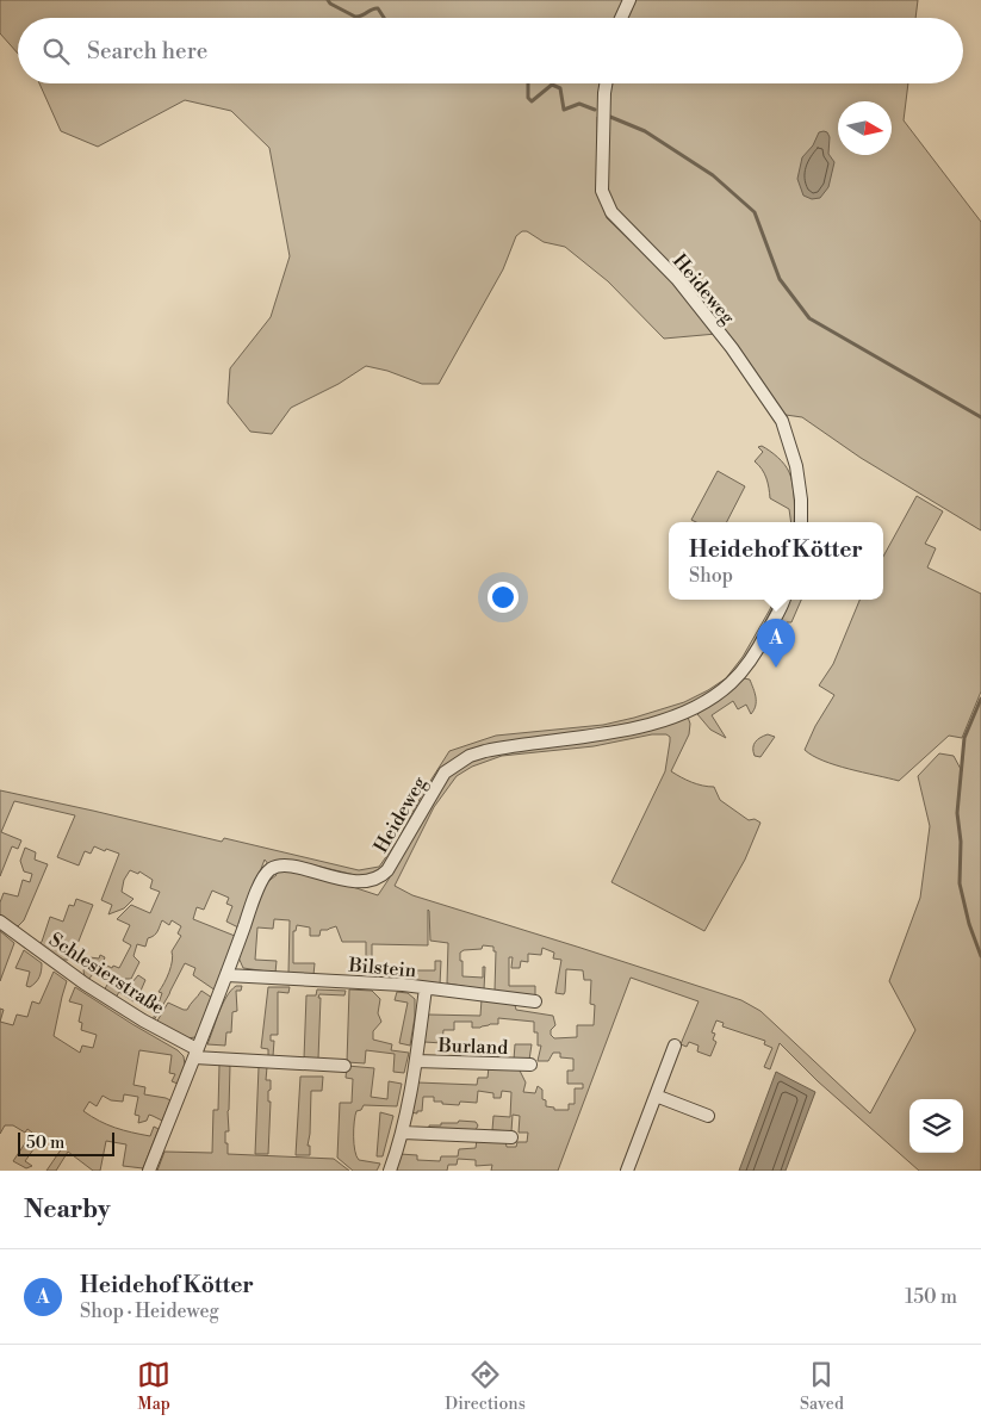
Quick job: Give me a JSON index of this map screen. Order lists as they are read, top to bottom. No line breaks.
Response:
{"streets":{"street":["Heideweg","Bilstein","Schlesierstraße","Burland"]},"crossings":[["Heideweg","Bilstein"],["Heideweg","Schlesierstraße"],["Bilstein","Burland"]],"scale_bar":"50 m","north":"right","page":{"search":"Search here","popup":["Heidehof Kötter","Shop"],"pins":"A","scale":"50 m","heading":"Nearby","list":[{"mark":"A","name":"Heidehof Kötter","note":"Shop · Heideweg","value":"150 m"}],"nav":["Map","Directions","Saved"]}}
